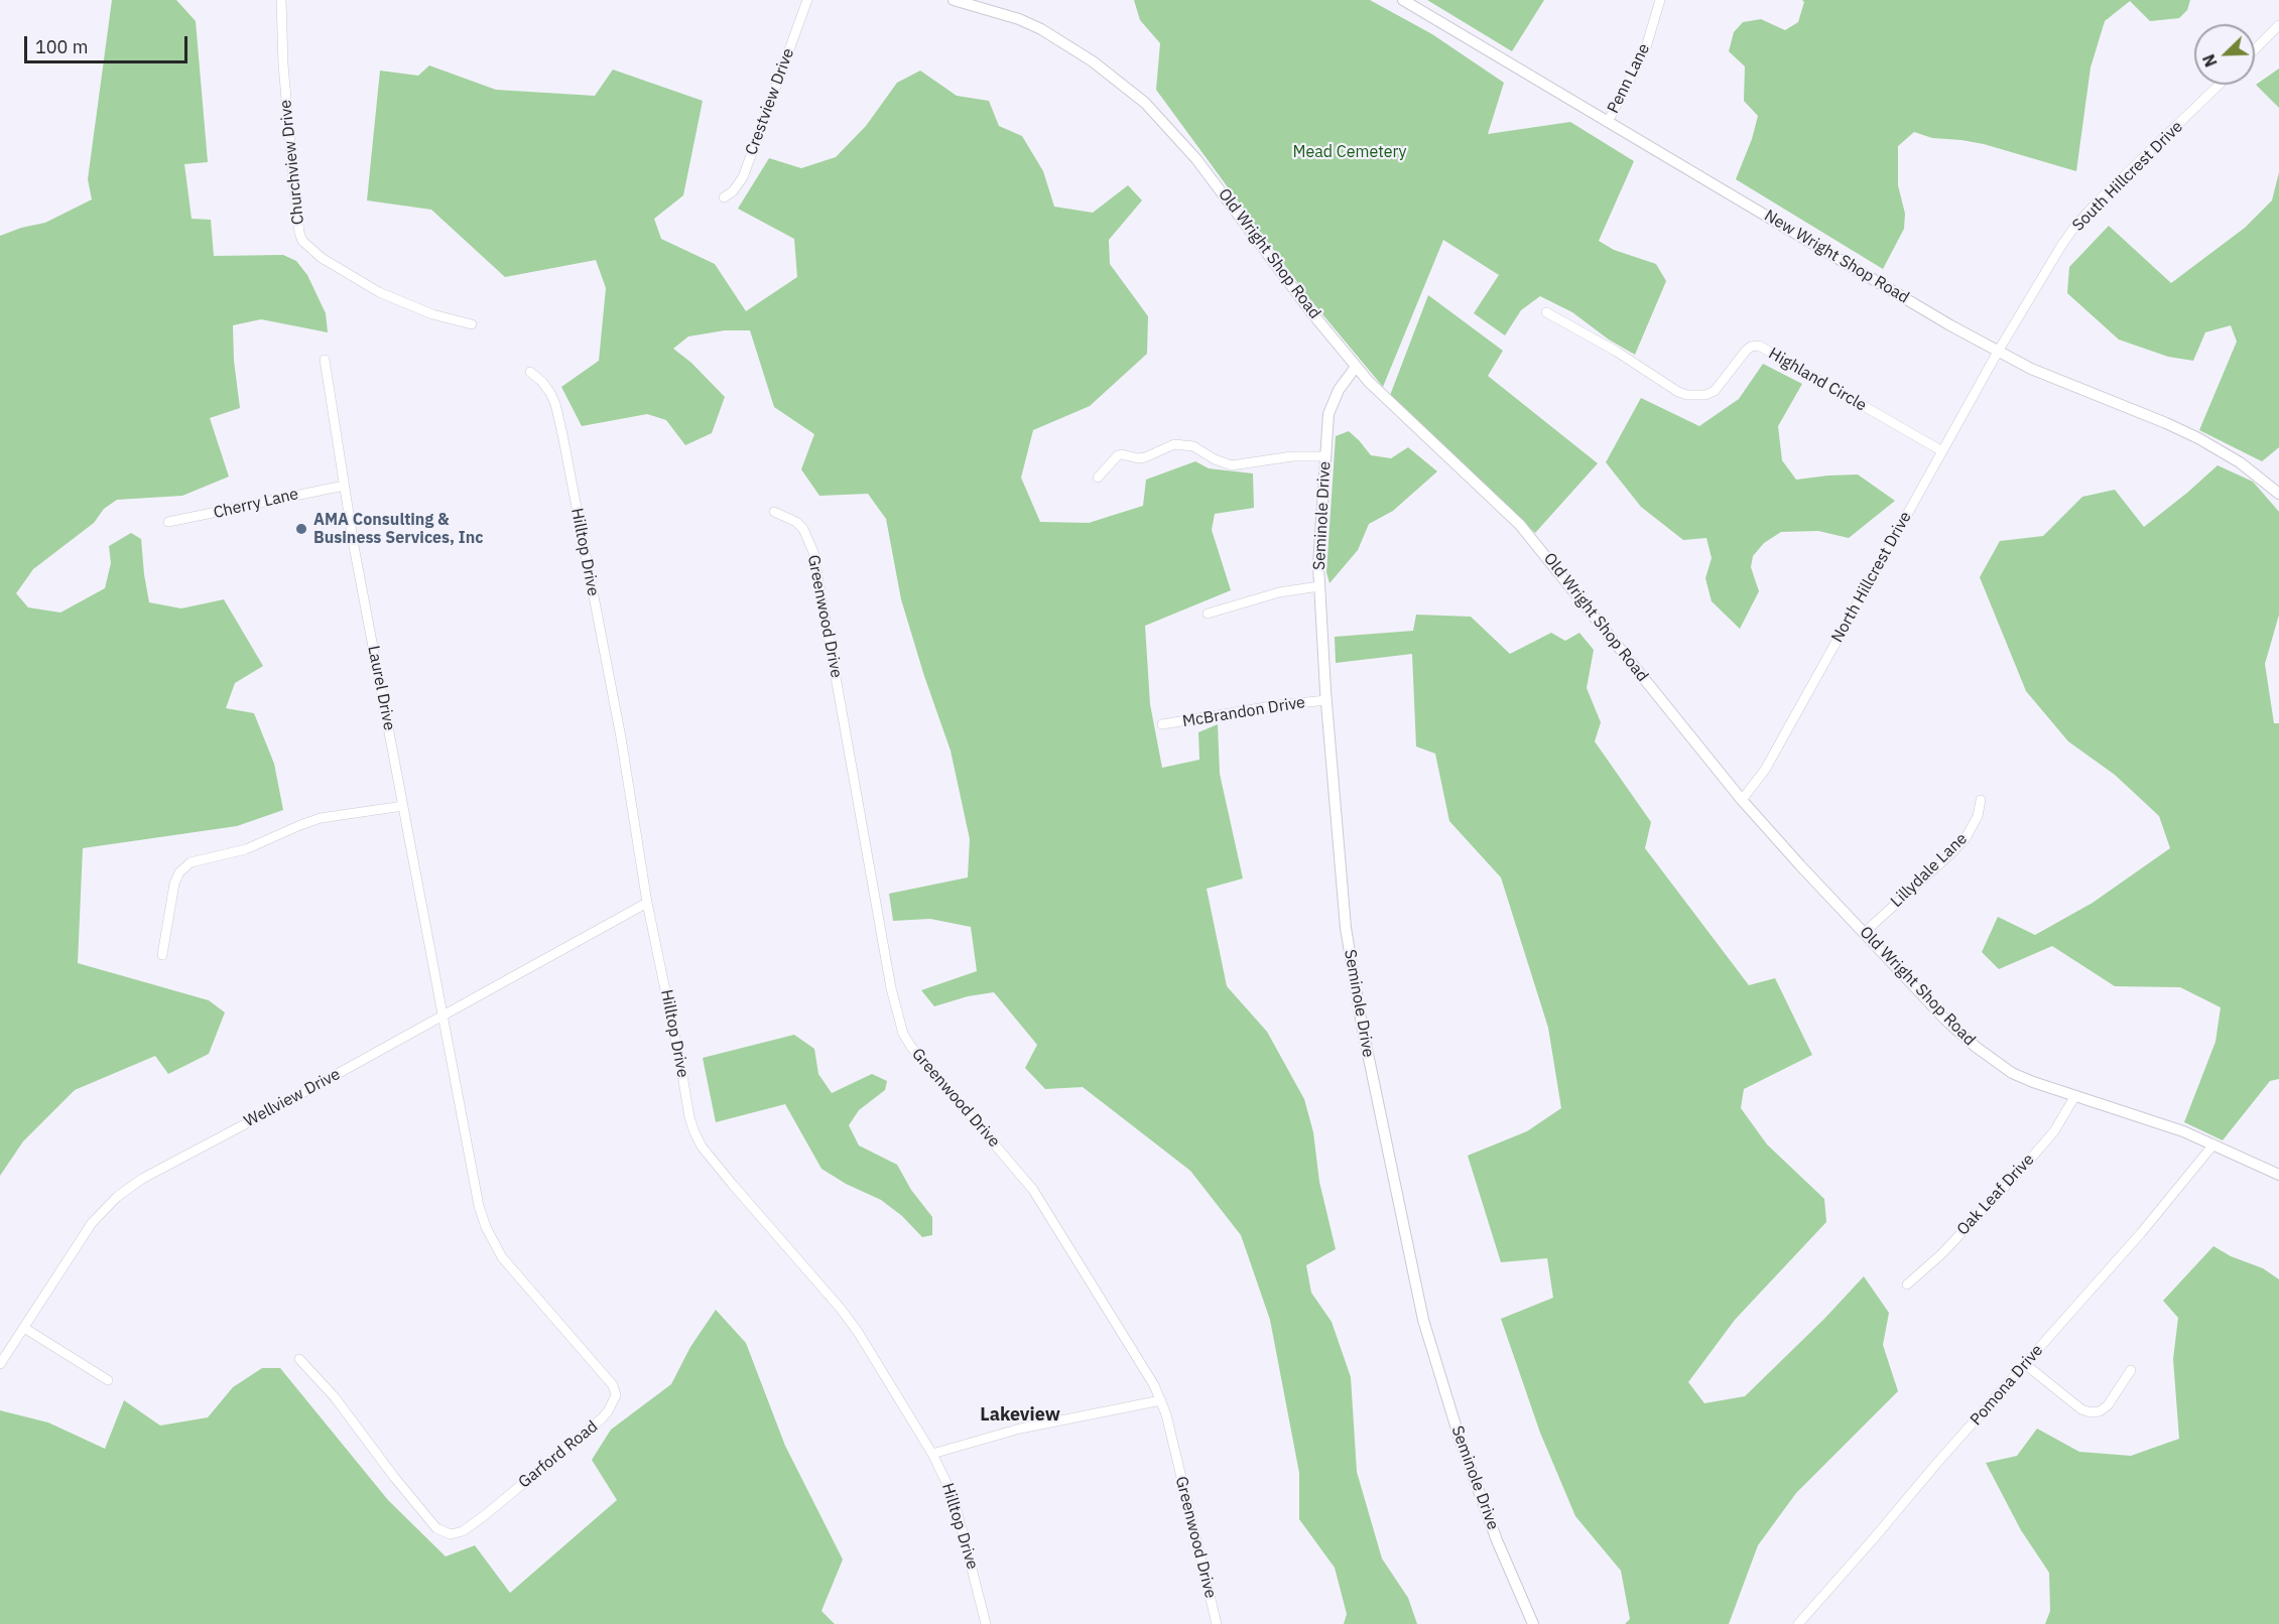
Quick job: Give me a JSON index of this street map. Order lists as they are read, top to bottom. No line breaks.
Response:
{"streets":{"street":["Penn Lane","Crestview Drive","Churchview Drive","South Hillcrest Drive","Old Wright Shop Road","New Wright Shop Road","Highland Circle","Cherry Lane","Seminole Drive","Hilltop Drive","North Hillcrest Drive","Greenwood Drive","Laurel Drive","McBrandon Drive","Lillydale Lane","Wellview Drive","Oak Leaf Drive","Pomona Drive","Garford Road"]},"crossings":[["Penn Lane","New Wright Shop Road"],["South Hillcrest Drive","New Wright Shop Road"],["South Hillcrest Drive","North Hillcrest Drive"],["Old Wright Shop Road","Seminole Drive"],["Old Wright Shop Road","North Hillcrest Drive"],["Old Wright Shop Road","Lillydale Lane"],["Old Wright Shop Road","Oak Leaf Drive"],["Old Wright Shop Road","Pomona Drive"],["New Wright Shop Road","North Hillcrest Drive"],["Highland Circle","North Hillcrest Drive"],["Cherry Lane","Laurel Drive"],["Seminole Drive","McBrandon Drive"],["Hilltop Drive","Wellview Drive"],["Laurel Drive","Wellview Drive"],["Laurel Drive","Garford Road"],["Wellview Drive","Garford Road"]],"districts":["Lakeview"],"parks":["Mead Cemetery"],"places":["AMA Consulting & Business Services, Inc"],"scale_bar":"100 m","north":"bottom left"}
